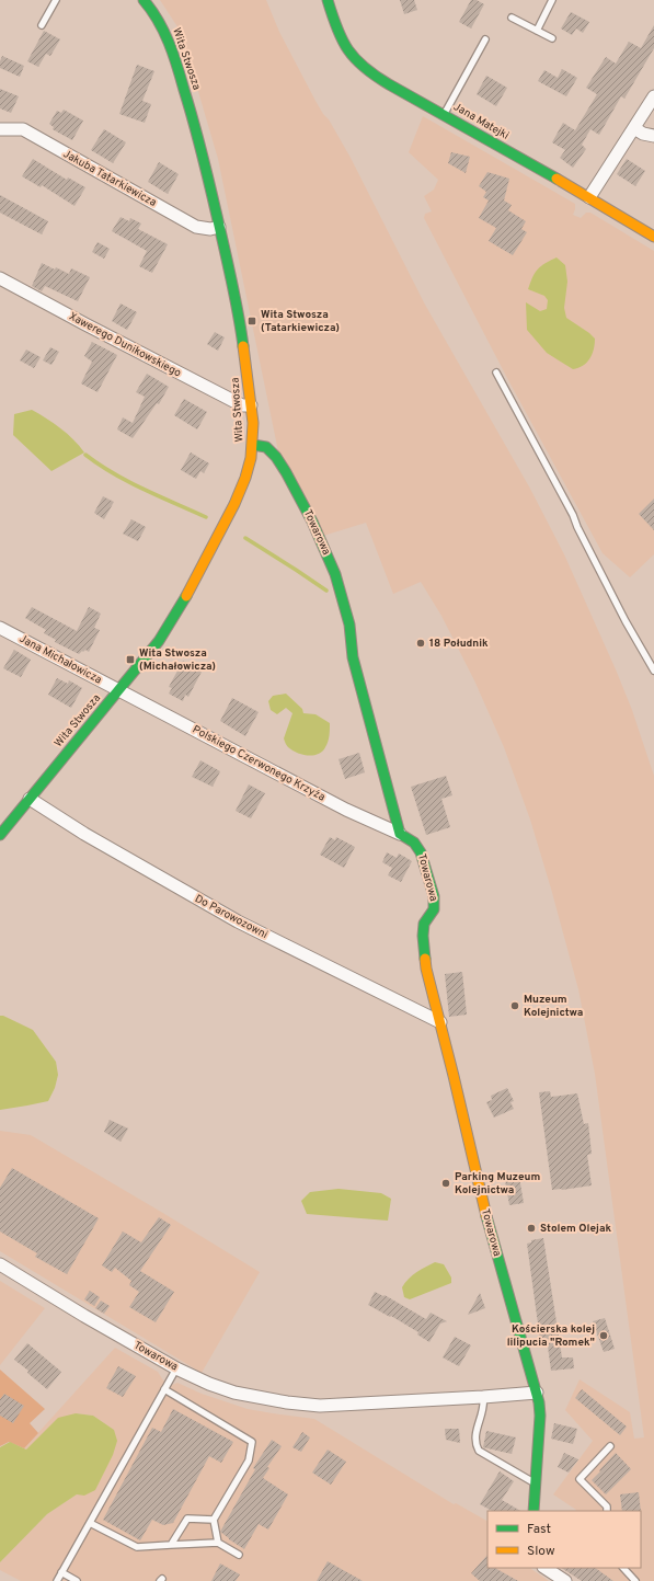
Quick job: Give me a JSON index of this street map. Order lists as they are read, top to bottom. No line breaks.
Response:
{"streets":{"street":["Wita Stwosza","Jana Matejki","Jakuba Tatarkiewicza","Xawerego Dunikowskiego","Towarowa","Jana Michałowicza","Polskiego Czerwonego Krzyża","Do Parowozowni"]},"crossings":[["Wita Stwosza","Jakuba Tatarkiewicza"],["Wita Stwosza","Xawerego Dunikowskiego"],["Wita Stwosza","Towarowa"],["Wita Stwosza","Jana Michałowicza"],["Wita Stwosza","Polskiego Czerwonego Krzyża"],["Wita Stwosza","Do Parowozowni"],["Towarowa","Polskiego Czerwonego Krzyża"],["Towarowa","Do Parowozowni"],["Jana Michałowicza","Polskiego Czerwonego Krzyża"]],"places":{"transit":["Wita Stwosza (Tatarkiewicza)","Wita Stwosza (Michałowicza)"],"other":["18 Południk","Muzeum Kolejnictwa","Parking Muzeum Kolejnictwa","Stolem Olejak","Kościerska kolej lilipucia \"Romek\""]},"legend":["Fast","Slow"]}
